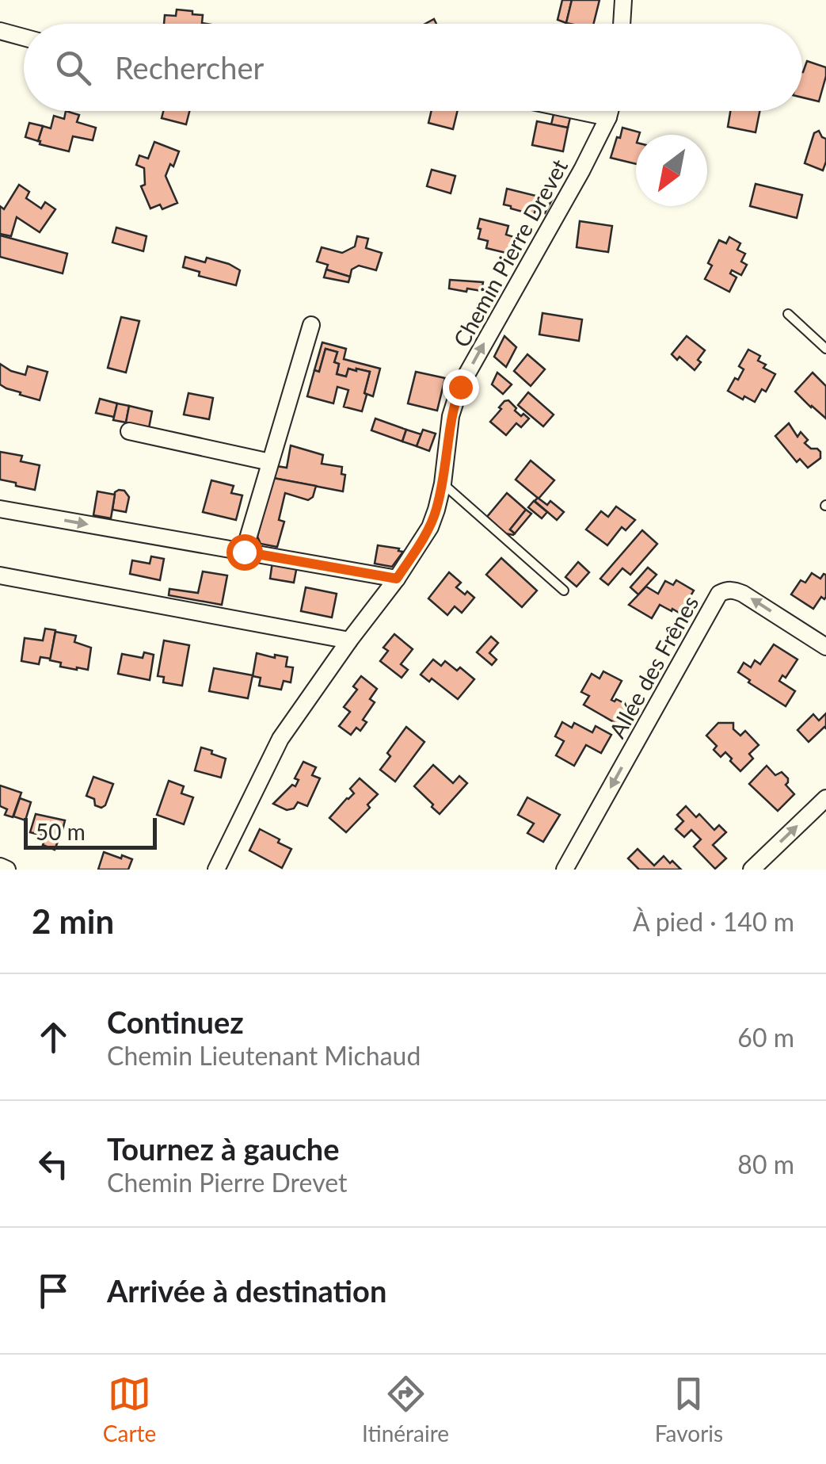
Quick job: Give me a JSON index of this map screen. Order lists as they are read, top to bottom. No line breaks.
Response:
{"streets":{"street":["Chemin Pierre Drevet","Allée des Frênes"]},"one_way":["Chemin Pierre Drevet"],"scale_bar":"50 m","north":"bottom left","page":{"search":"Rechercher","scale":"50 m","heading":["2 min","À pied · 140 m"],"list":[["Continuez","Chemin Lieutenant Michaud","60 m"],["Tournez à gauche","Chemin Pierre Drevet","80 m"],"Arrivée à destination"],"nav":["Carte","Itinéraire","Favoris"]}}
